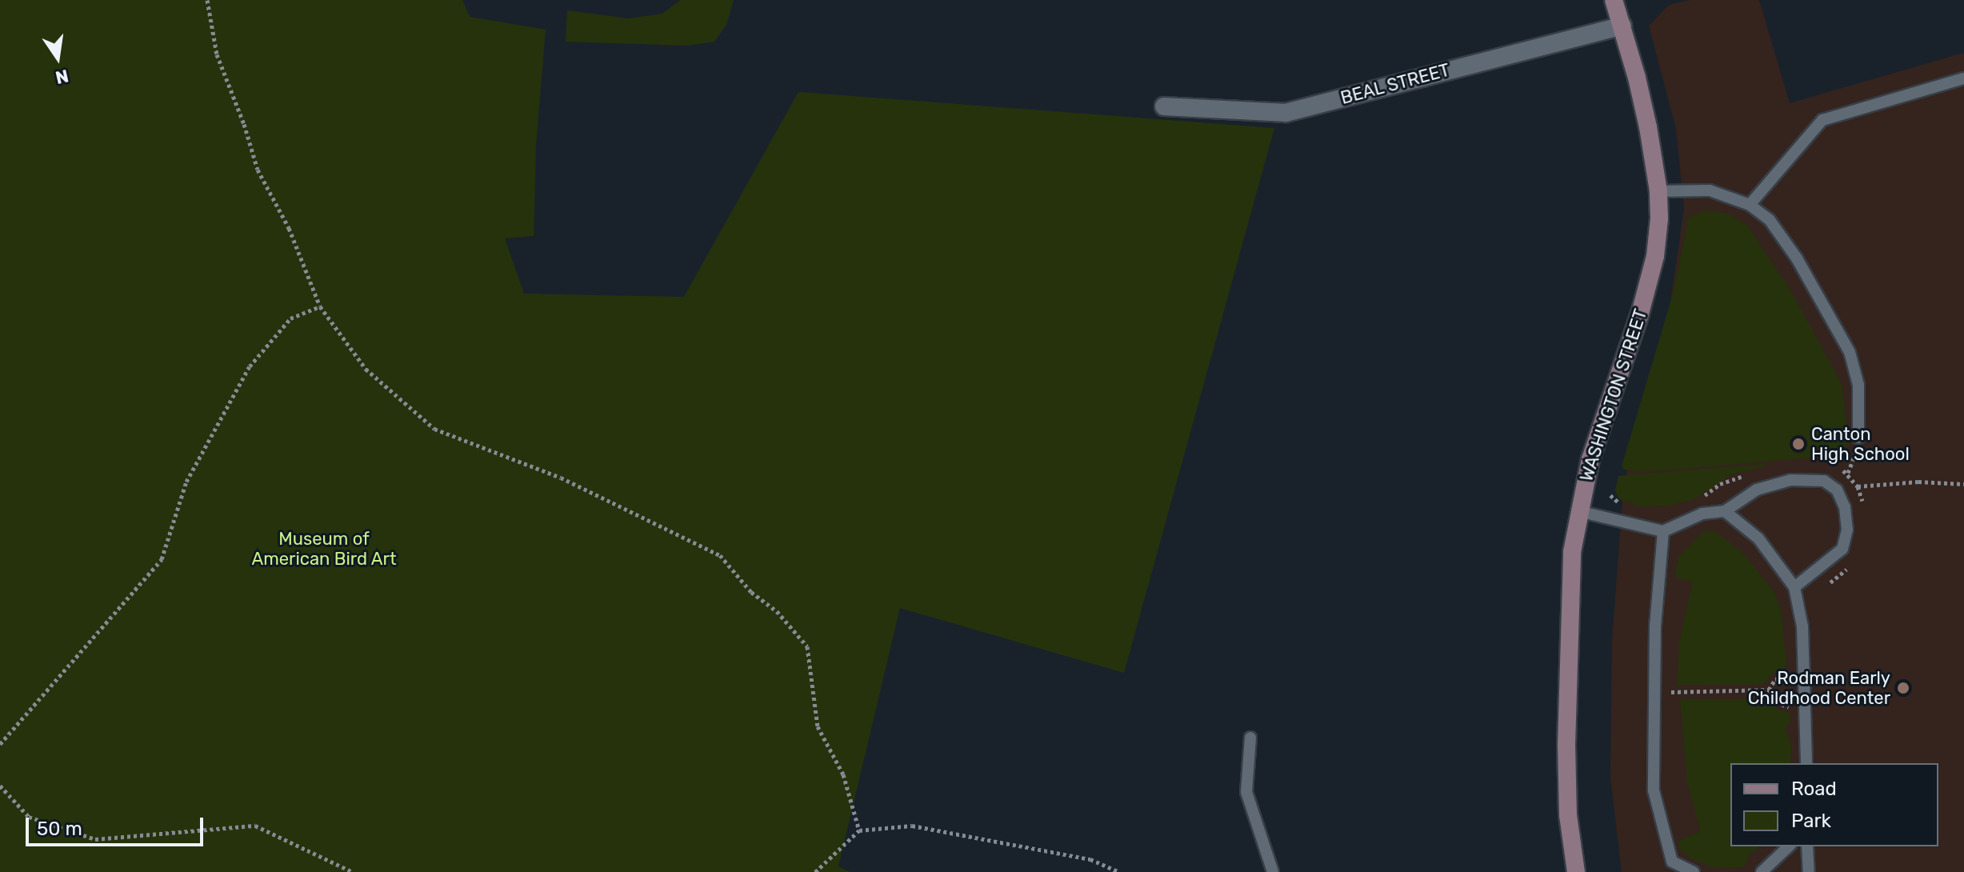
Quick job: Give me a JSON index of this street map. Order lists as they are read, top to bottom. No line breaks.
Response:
{"streets":{"main road":["WASHINGTON STREET"],"street":["BEAL STREET"]},"crossings":[["BEAL STREET","WASHINGTON STREET"]],"parks":["Museum of American Bird Art"],"places":["Canton High School","Rodman Early Childhood Center"],"legend":["Road","Park"],"scale_bar":"50 m","north":"bottom"}
